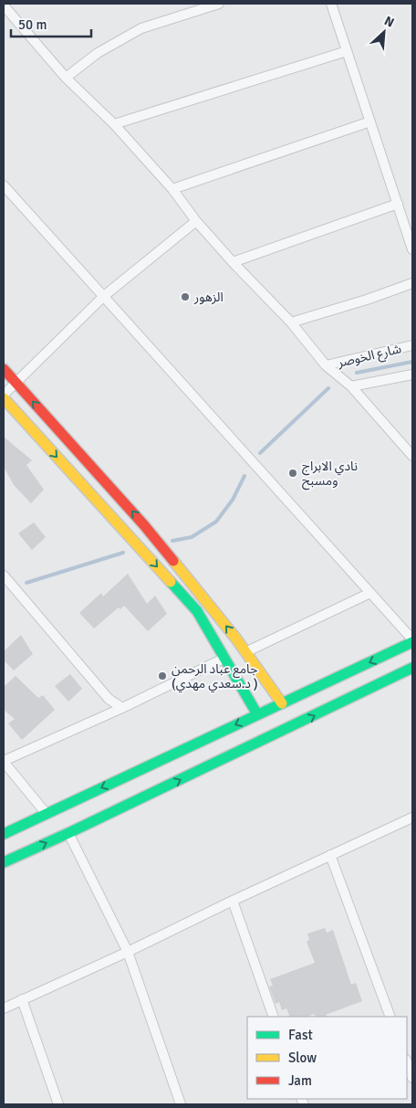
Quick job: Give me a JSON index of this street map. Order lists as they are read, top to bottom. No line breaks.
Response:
{"streets":{"street":["شارع الخوصر"]},"places":["الزهور","نادي الابراج ومسبح","جامع عباد الرحمن (د.سعدي مهدي )"],"legend":["Fast","Slow","Jam"],"scale_bar":"50 m","north":"top right"}
